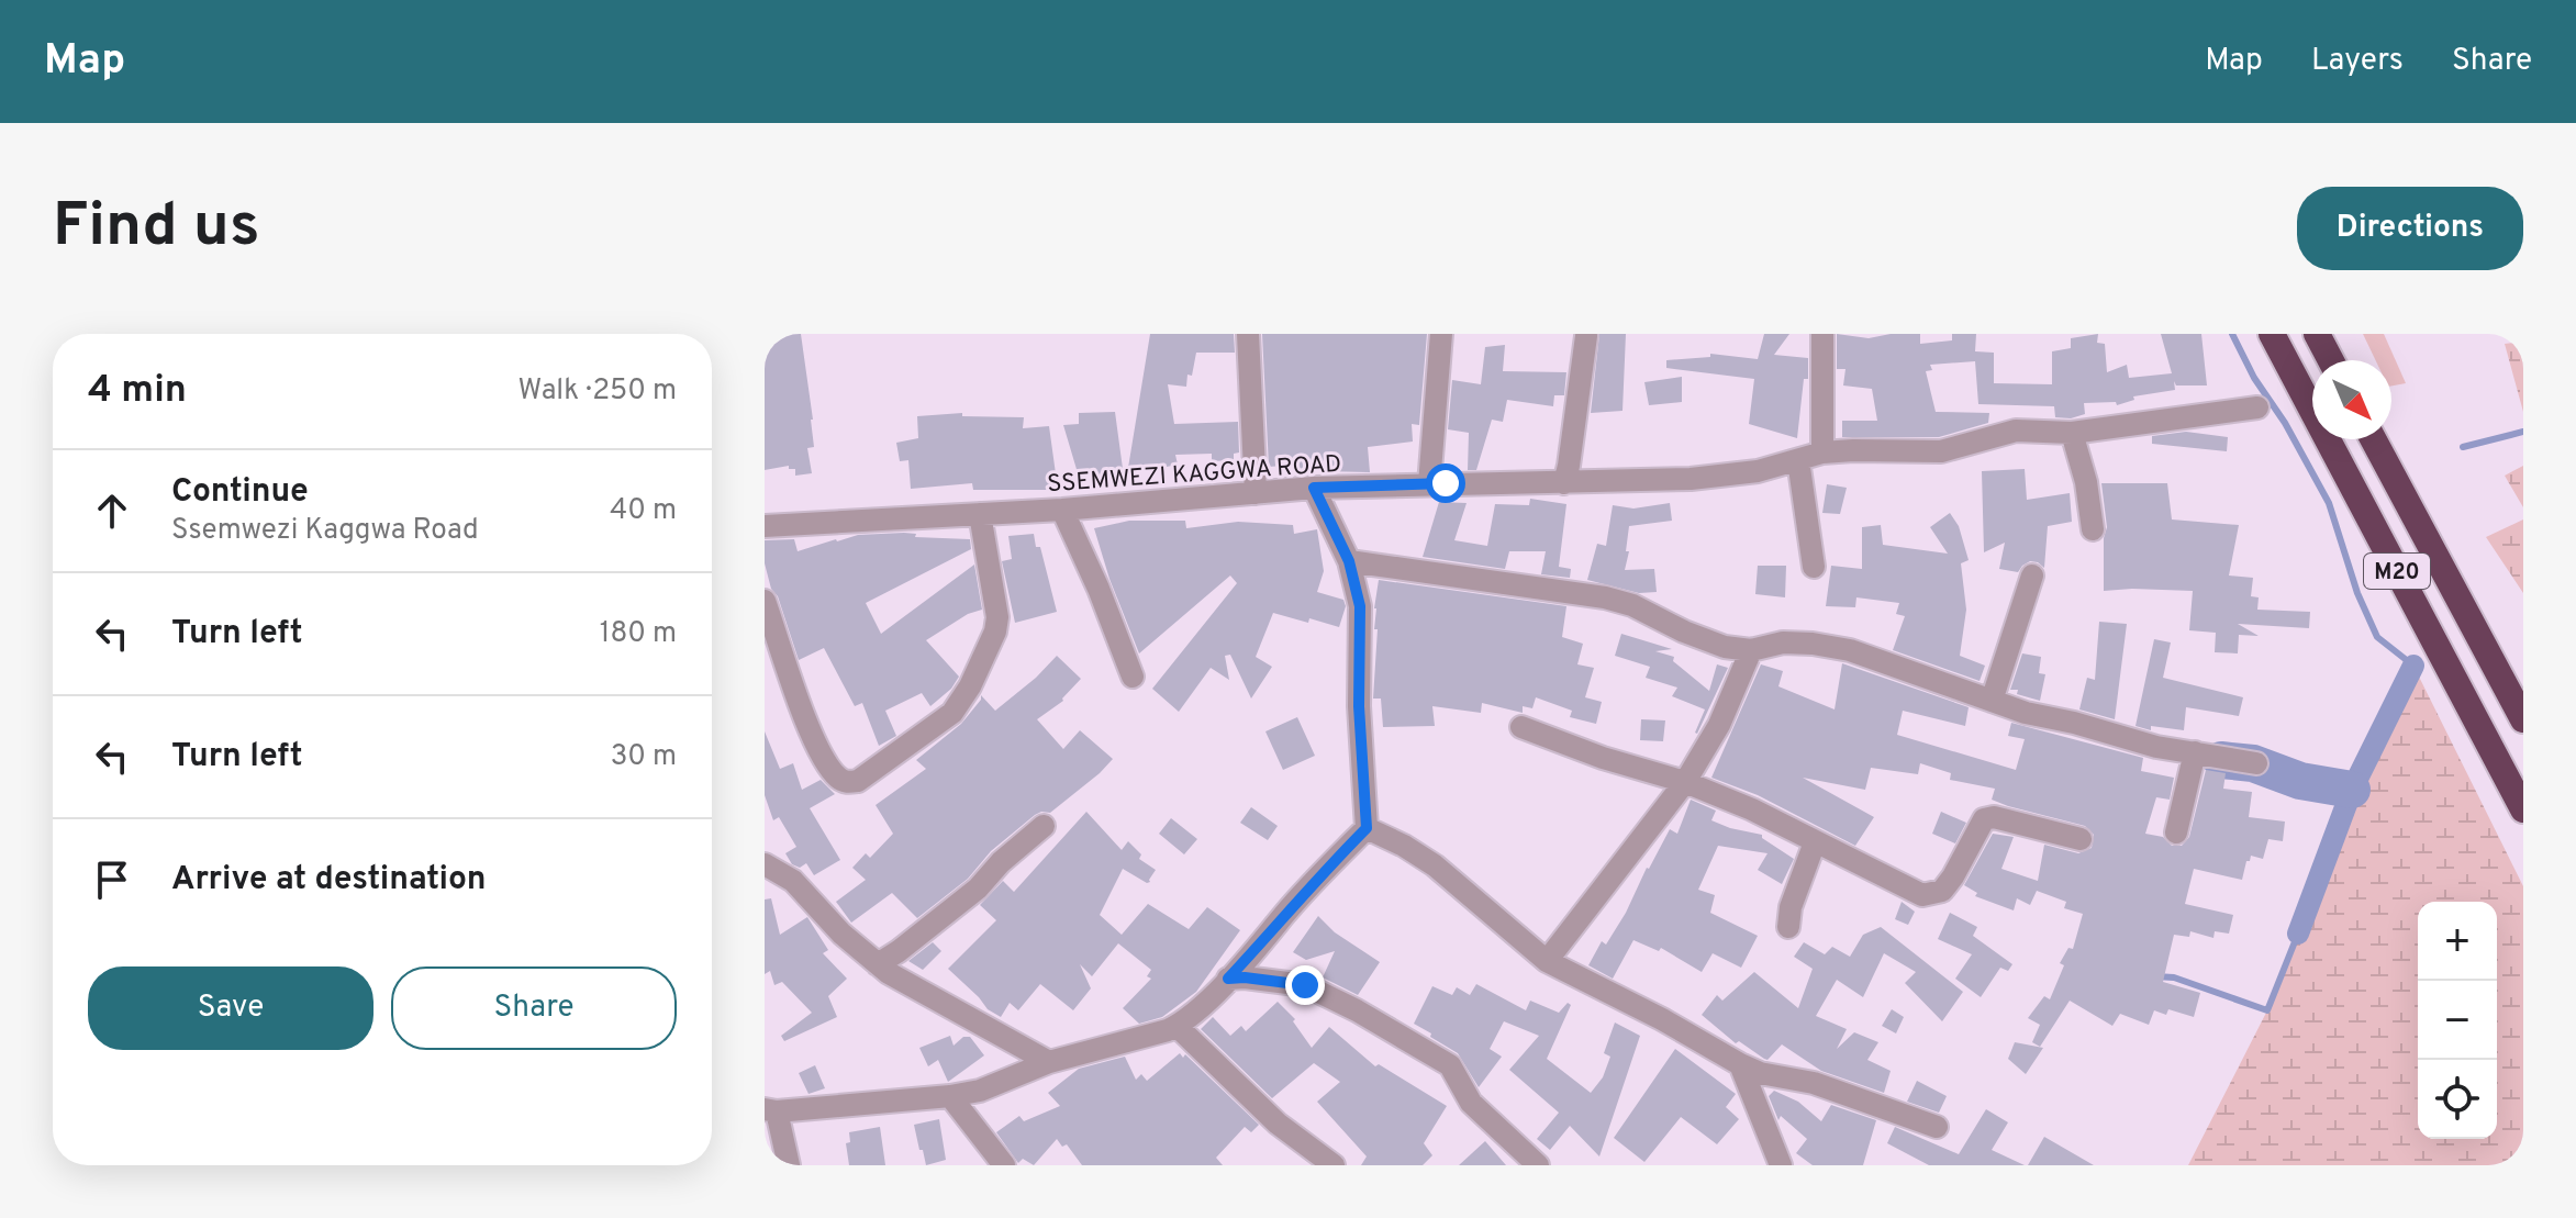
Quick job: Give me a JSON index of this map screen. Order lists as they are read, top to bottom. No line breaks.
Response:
{"streets":{"highway":["M20"],"street":["SSEMWEZI KAGGWA ROAD"]},"north":"bottom right","page":{"header":"Map","nav":["Map","Layers","Share"],"buttons":["Directions",["Save","Share"]],"title":"Find us","heading":["4 min","Walk · 250 m"],"list":[["Continue","Ssemwezi Kaggwa Road","40 m"],["Turn left","180 m"],["Turn left","30 m"],"Arrive at destination"],"map_buttons":["+","−"]}}
